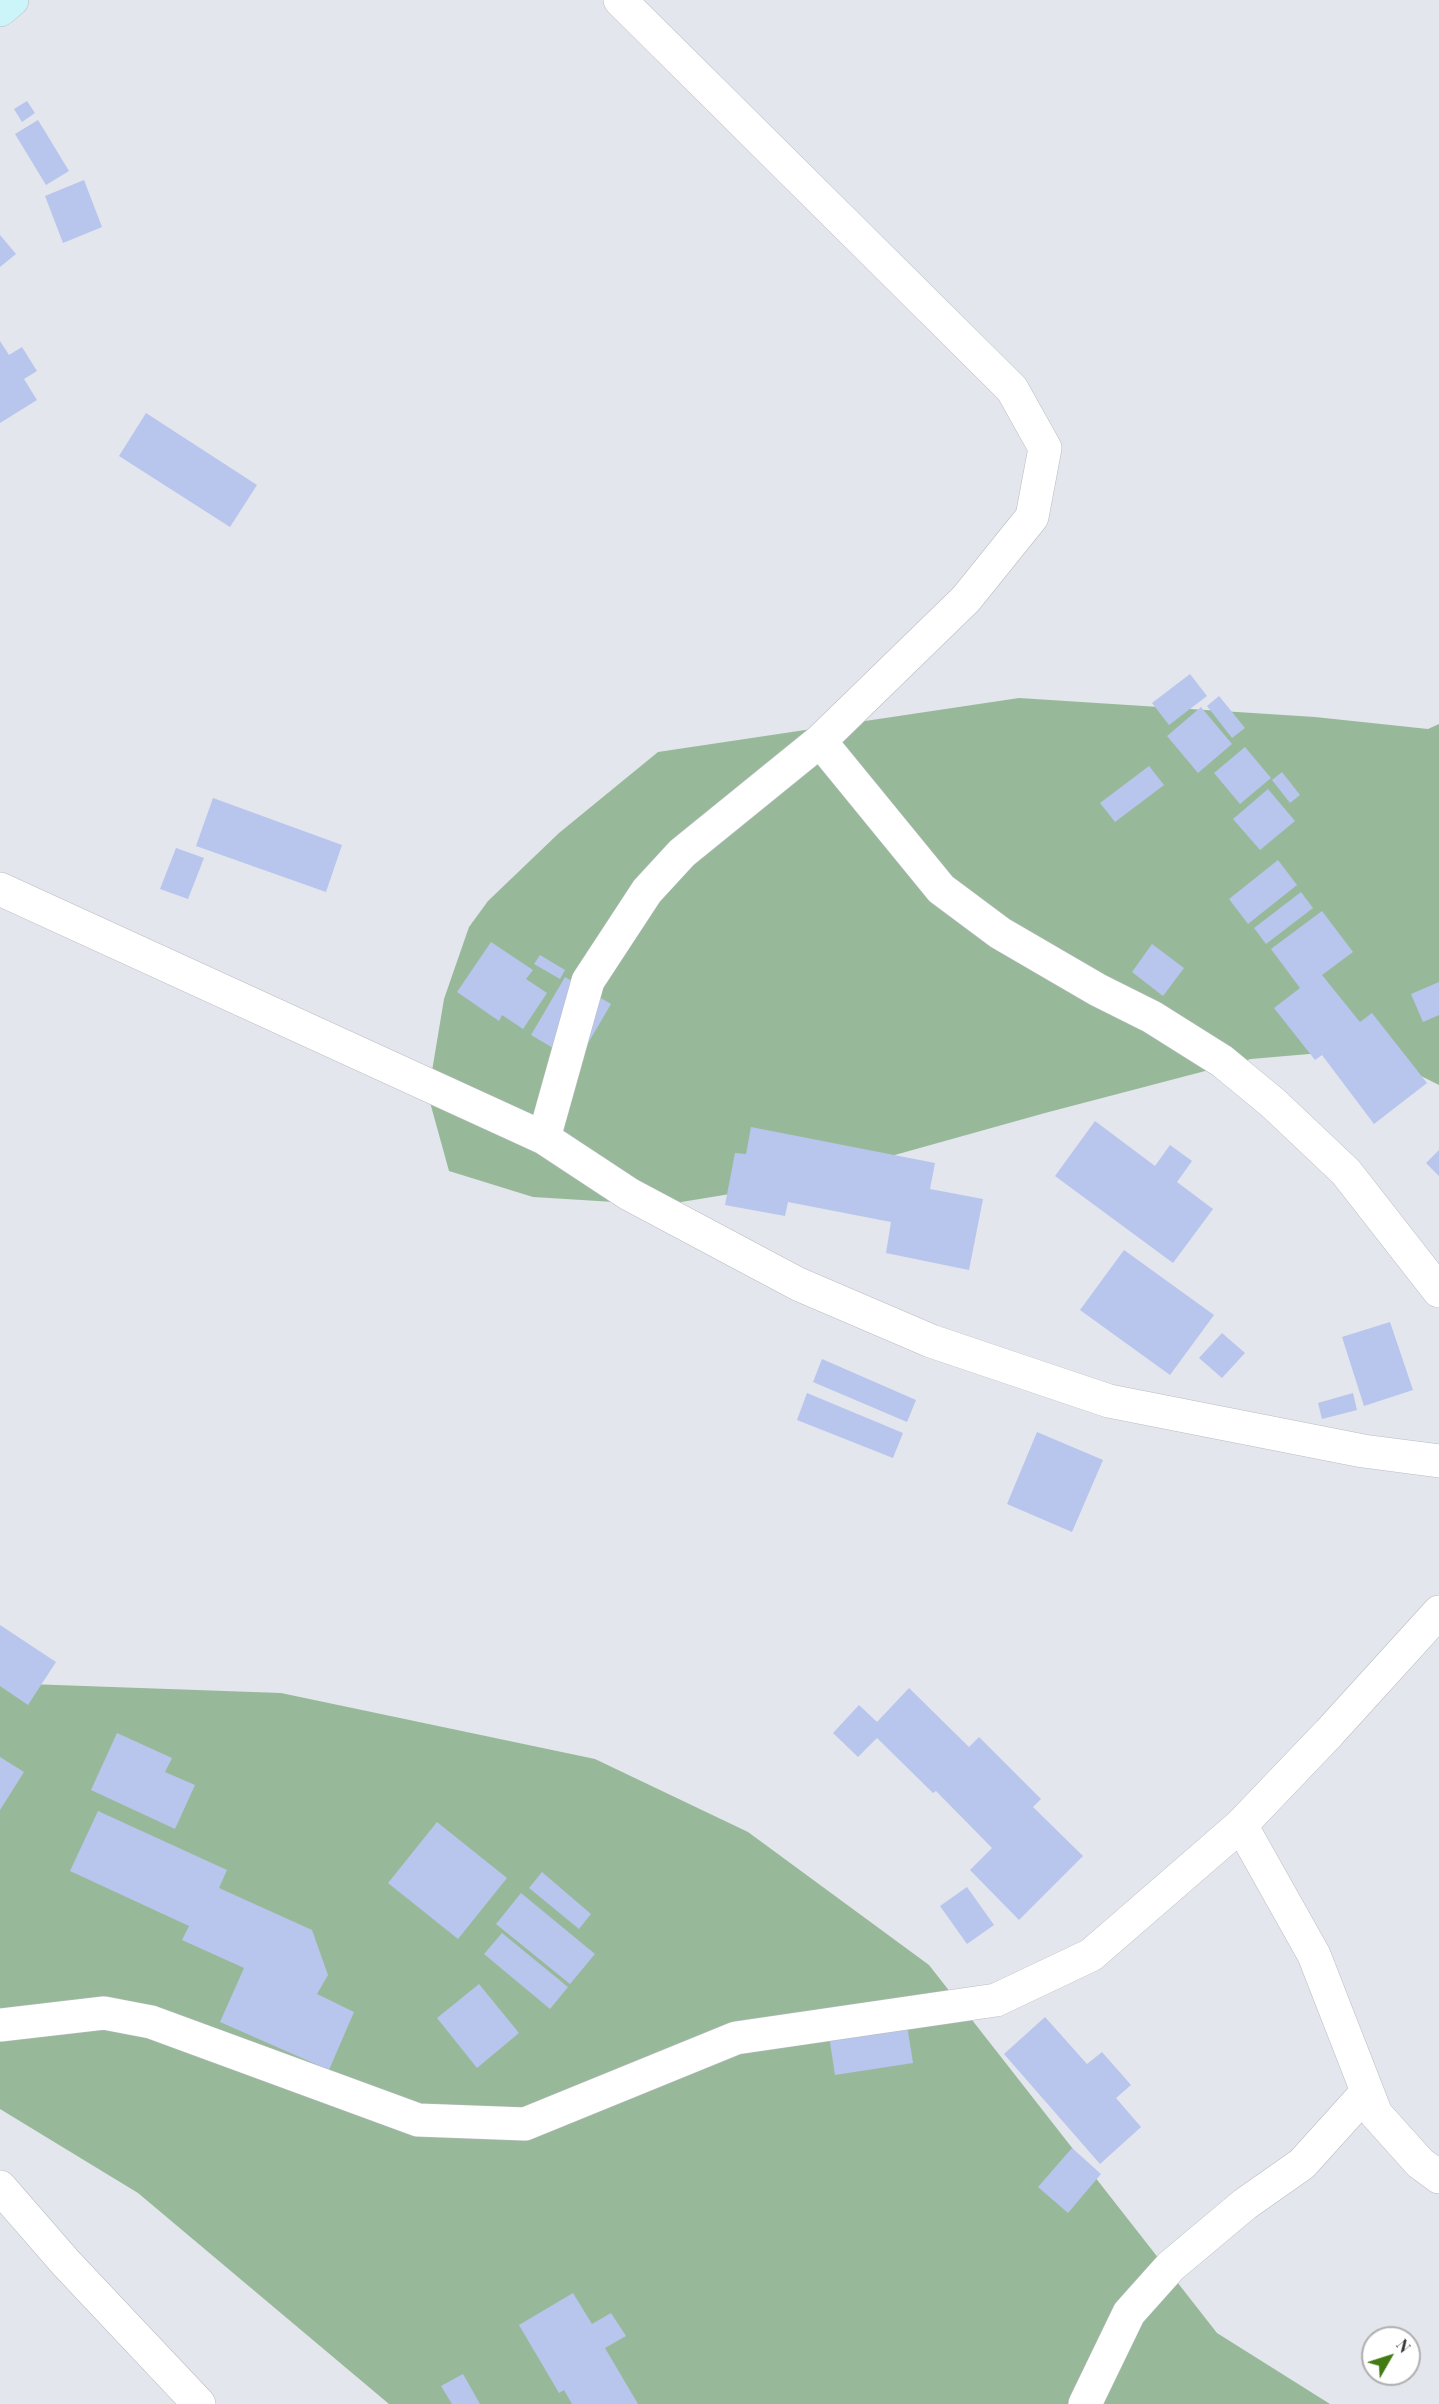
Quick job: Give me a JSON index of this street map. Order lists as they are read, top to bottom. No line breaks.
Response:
{"north":"top right"}
